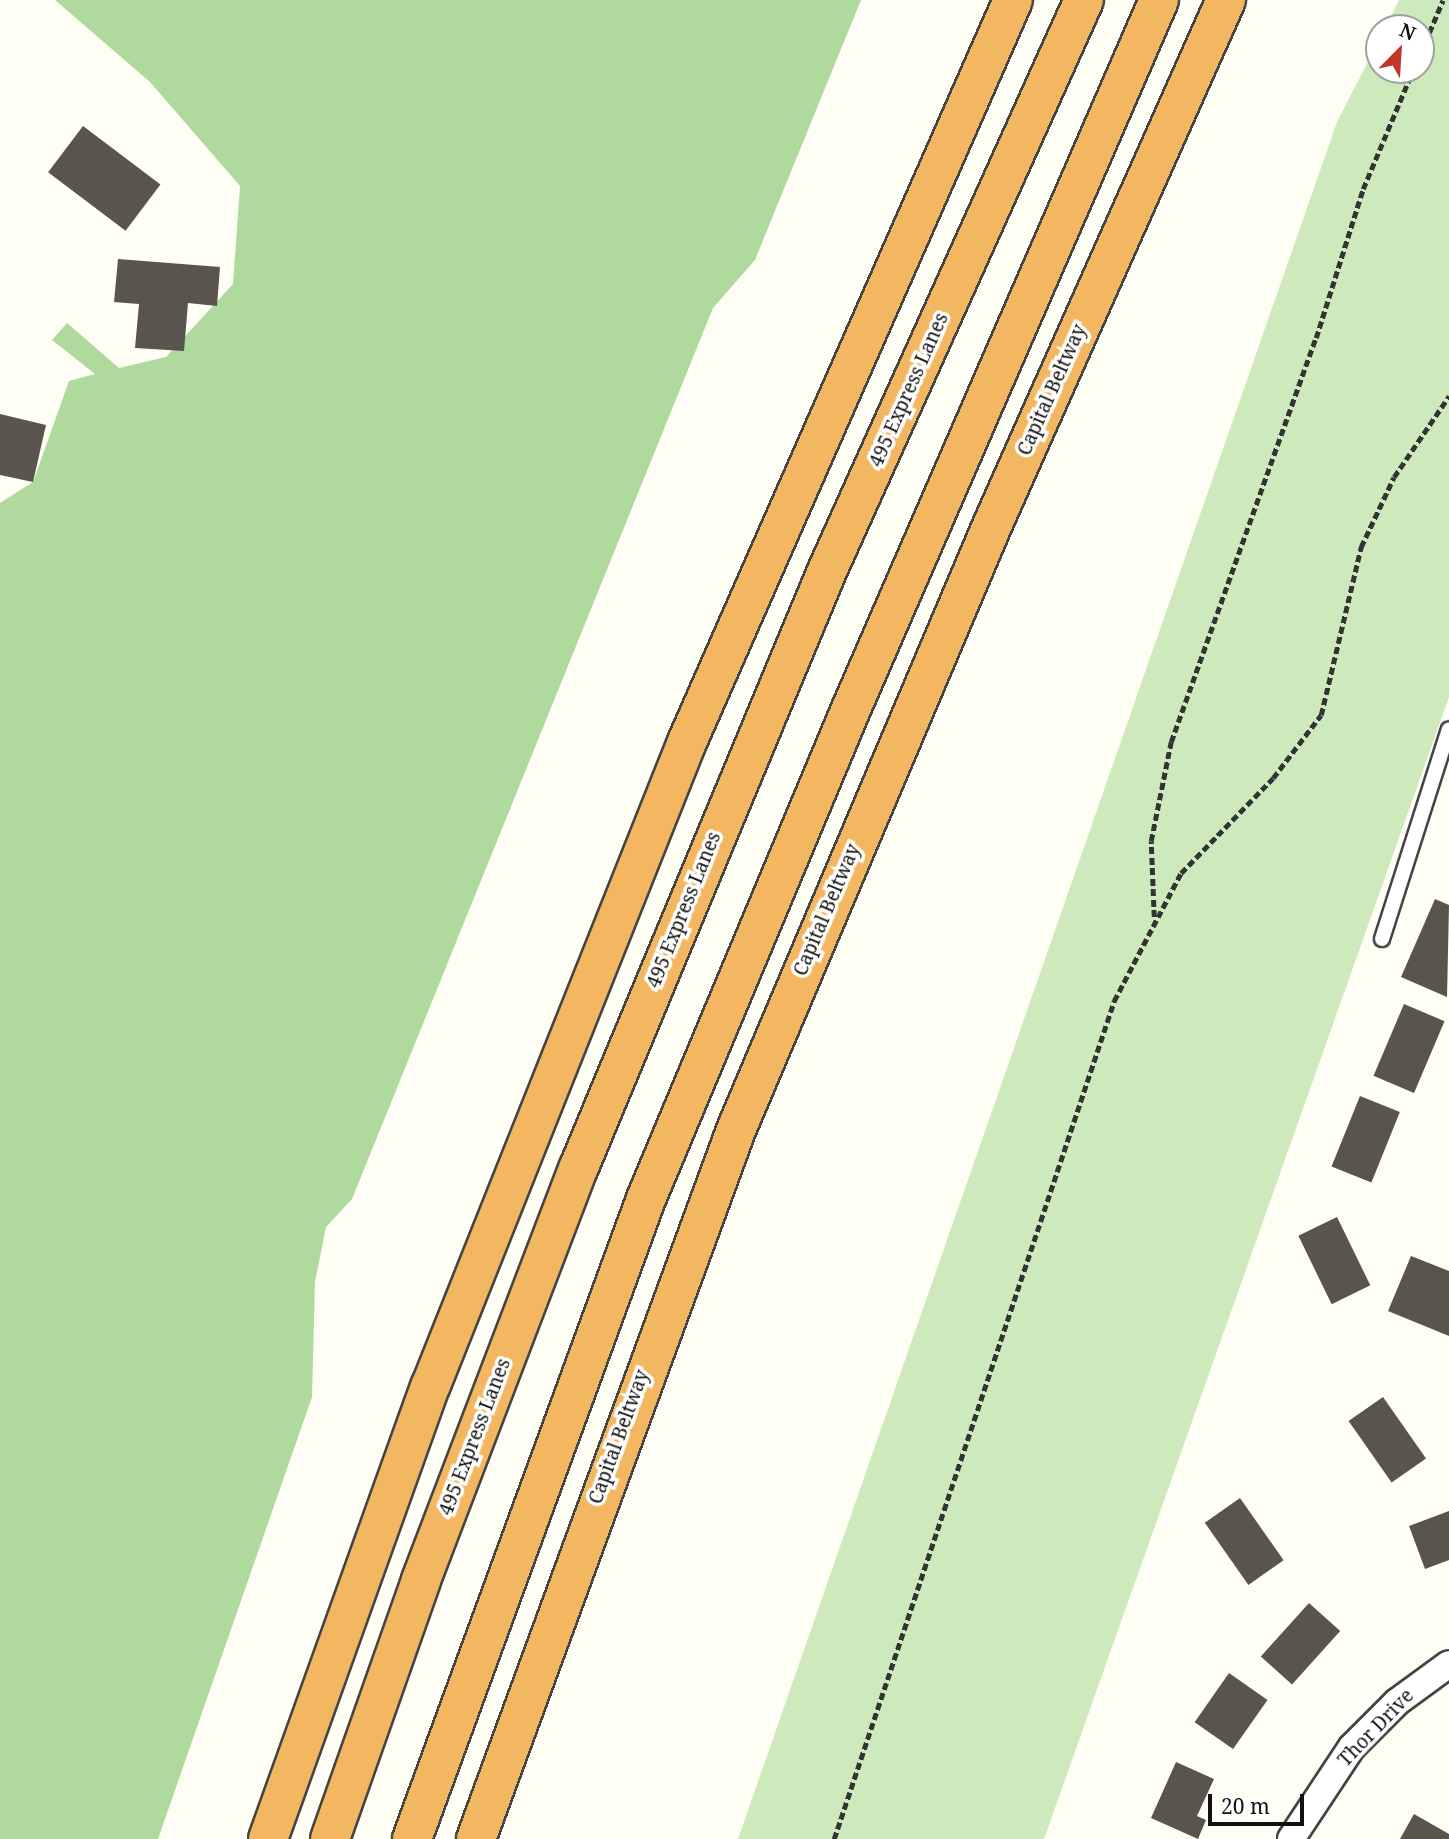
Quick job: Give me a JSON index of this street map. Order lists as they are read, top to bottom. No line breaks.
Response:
{"streets":{"highway":["495 Express Lanes","Capital Beltway"],"street":["Thor Drive"]},"scale_bar":"20 m","north":"top right"}
